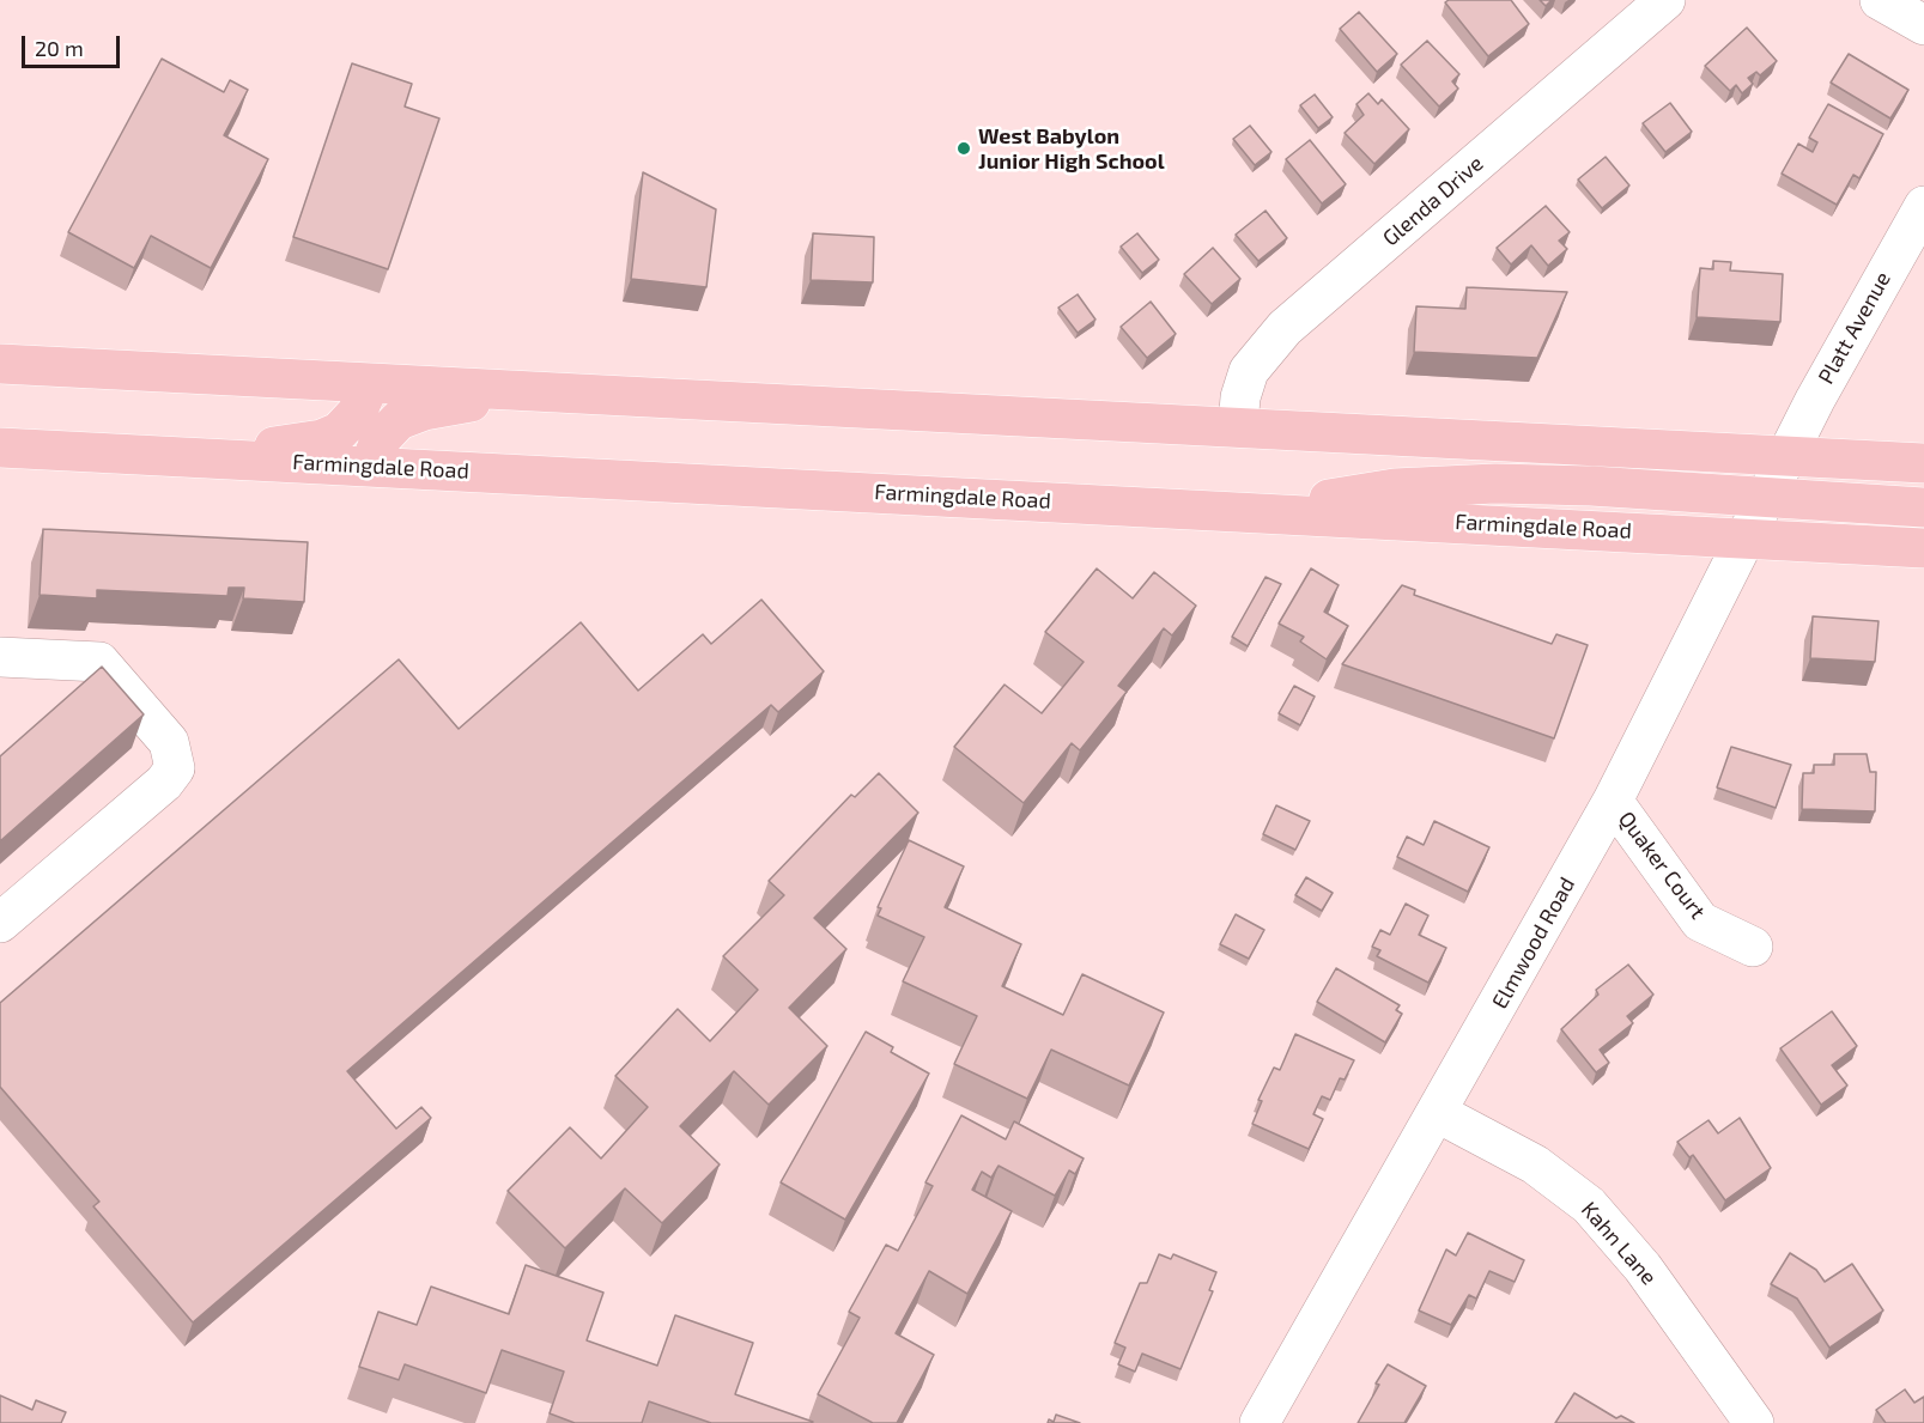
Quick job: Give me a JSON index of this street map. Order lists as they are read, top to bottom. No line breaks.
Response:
{"streets":{"main road":["Farmingdale Road"],"street":["Glenda Drive","Platt Avenue","Quaker Court","Elmwood Road","Kahn Lane"]},"crossings":[["Platt Avenue","Elmwood Road"],["Farmingdale Road","Elmwood Road"],["Quaker Court","Elmwood Road"],["Elmwood Road","Kahn Lane"]],"places":["West Babylon Junior High School"],"scale_bar":"20 m"}
